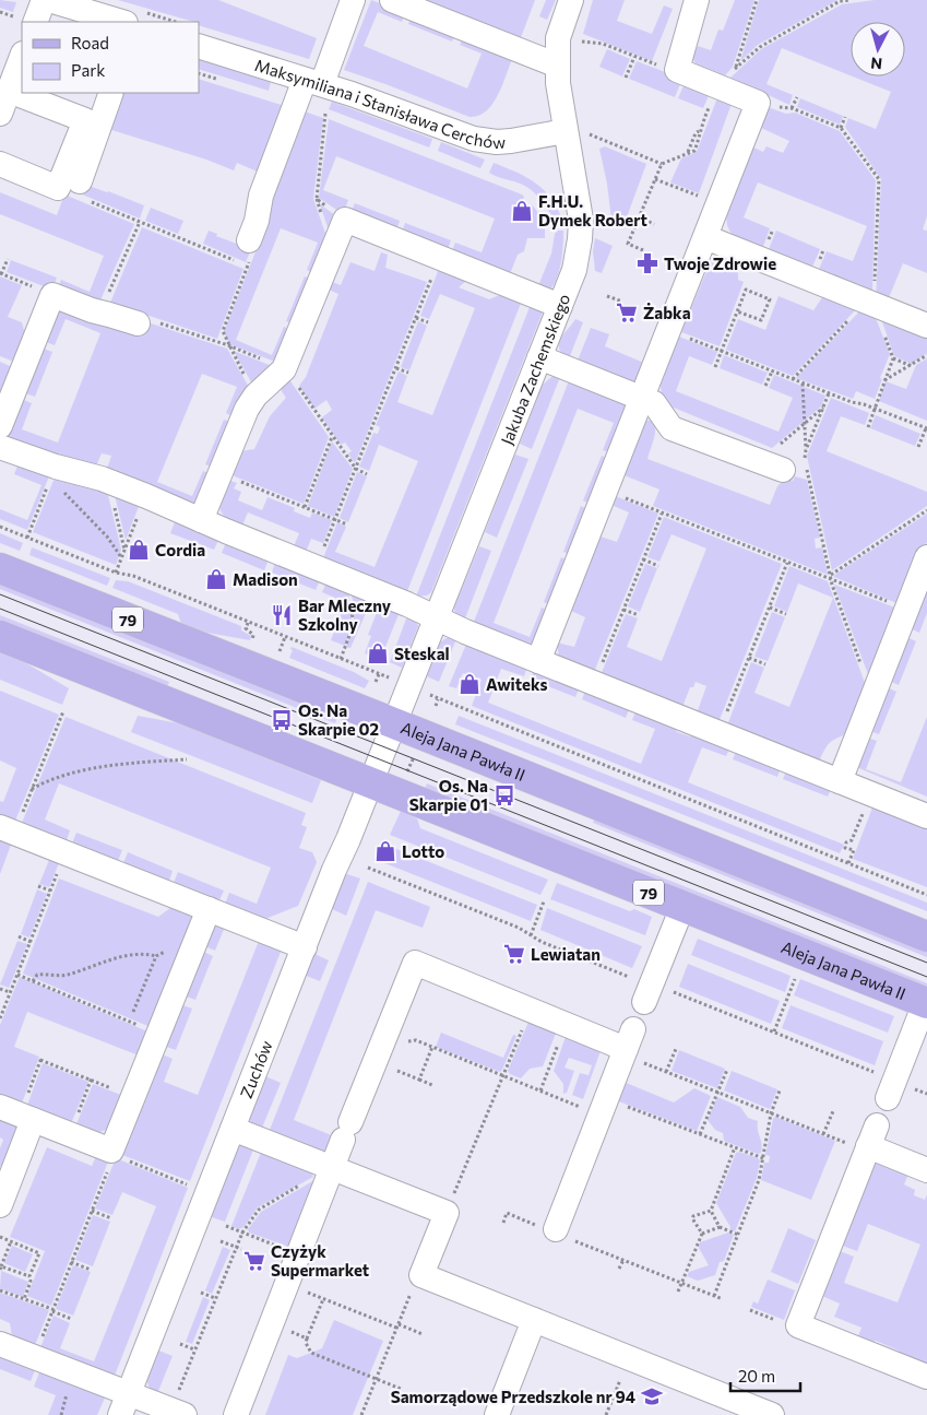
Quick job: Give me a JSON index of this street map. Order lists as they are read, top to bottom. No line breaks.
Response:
{"streets":{"main road":["79","Aleja Jana Pawła II"],"street":["Maksymiliana i Stanisława Cerchów","Jakuba Zachemskiego","Zuchów"]},"crossings":[["Maksymiliana i Stanisława Cerchów","Jakuba Zachemskiego"],["Jakuba Zachemskiego","Aleja Jana Pawła II"],["Jakuba Zachemskiego","Zuchów"],["Aleja Jana Pawła II","Zuchów"]],"places":{"shop":["F.H.U. Dymek Robert","Cordia","Madison","Steskal","Awiteks","Lotto"],"pharmacy":["Twoje Zdrowie"],"supermarket":["Żabka","Lewiatan","Czyżyk Supermarket"],"restaurant":["Bar Mleczny Szkolny"],"bus stop":["Os. Na Skarpie 02","Os. Na Skarpie 01"],"school or university":["Samorządowe Przedszkole nr 94"]},"legend":["Road","Park"],"scale_bar":"20 m","north":"bottom"}
